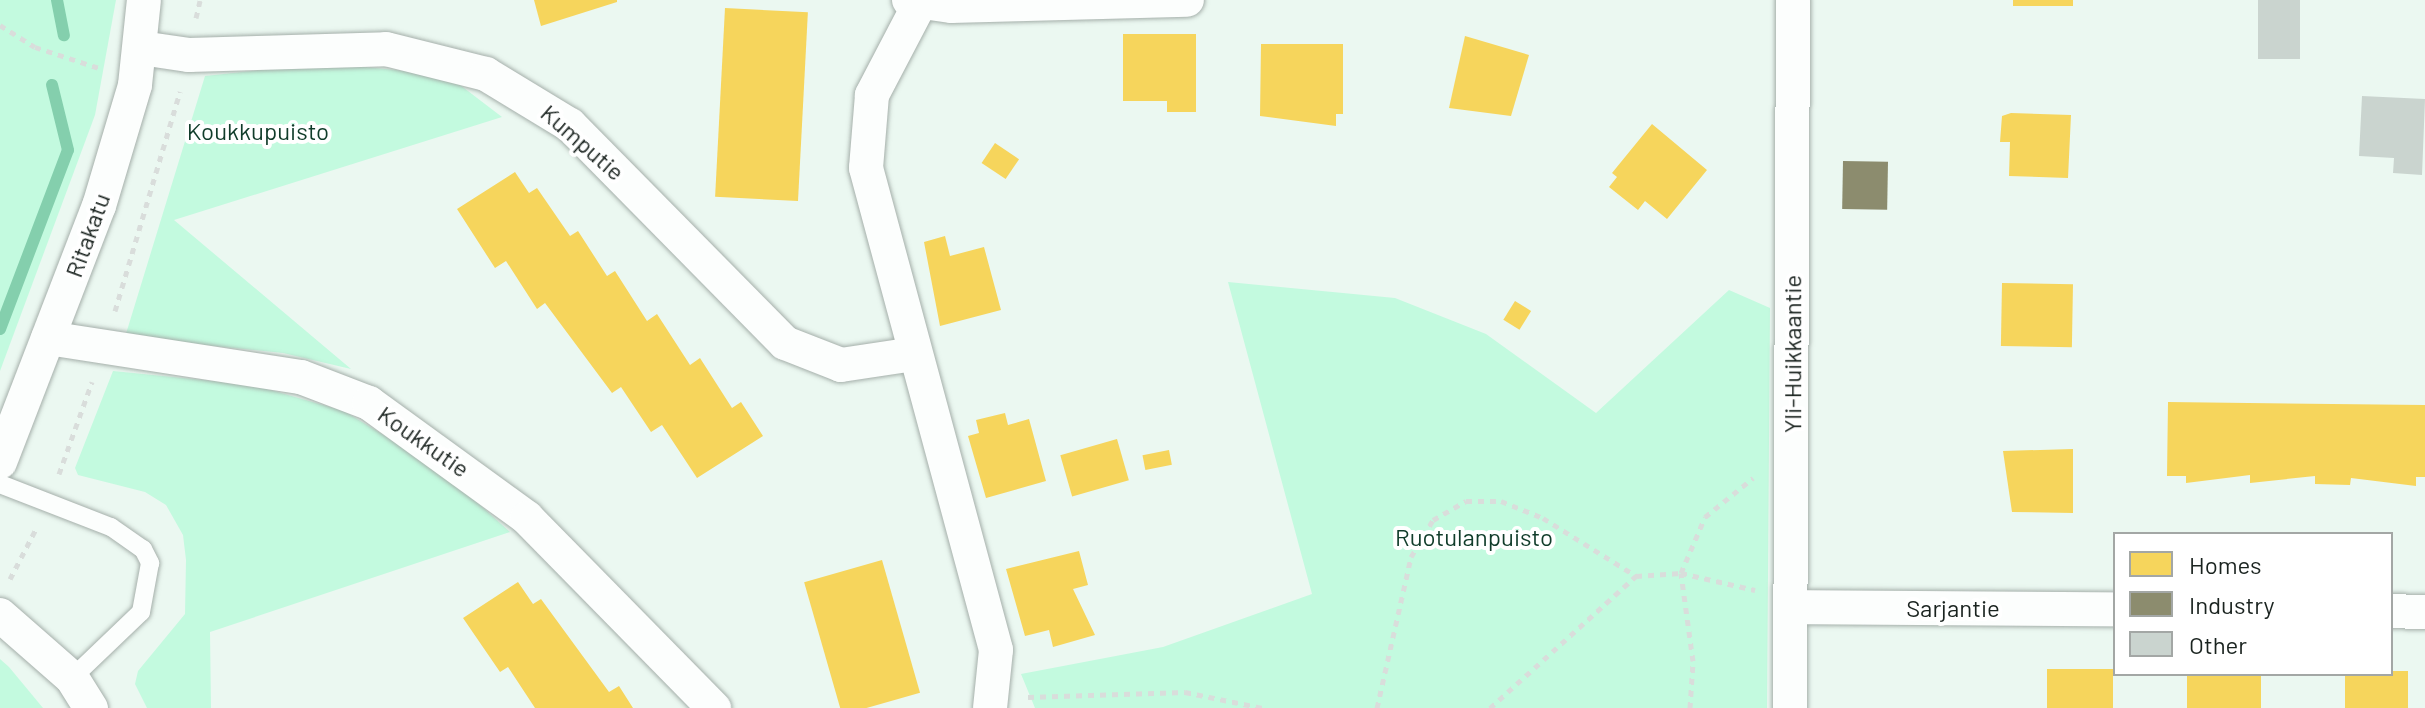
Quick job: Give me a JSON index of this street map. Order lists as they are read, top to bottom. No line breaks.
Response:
{"streets":{"street":["Kumputie","Ritakatu","Yli-Huikkaantie","Koukkutie","Sarjantie"]},"crossings":[["Kumputie","Ritakatu"],["Ritakatu","Koukkutie"],["Yli-Huikkaantie","Sarjantie"]],"parks":["Koukkupuisto","Ruotulanpuisto"],"legend":["Homes","Industry","Other"]}
